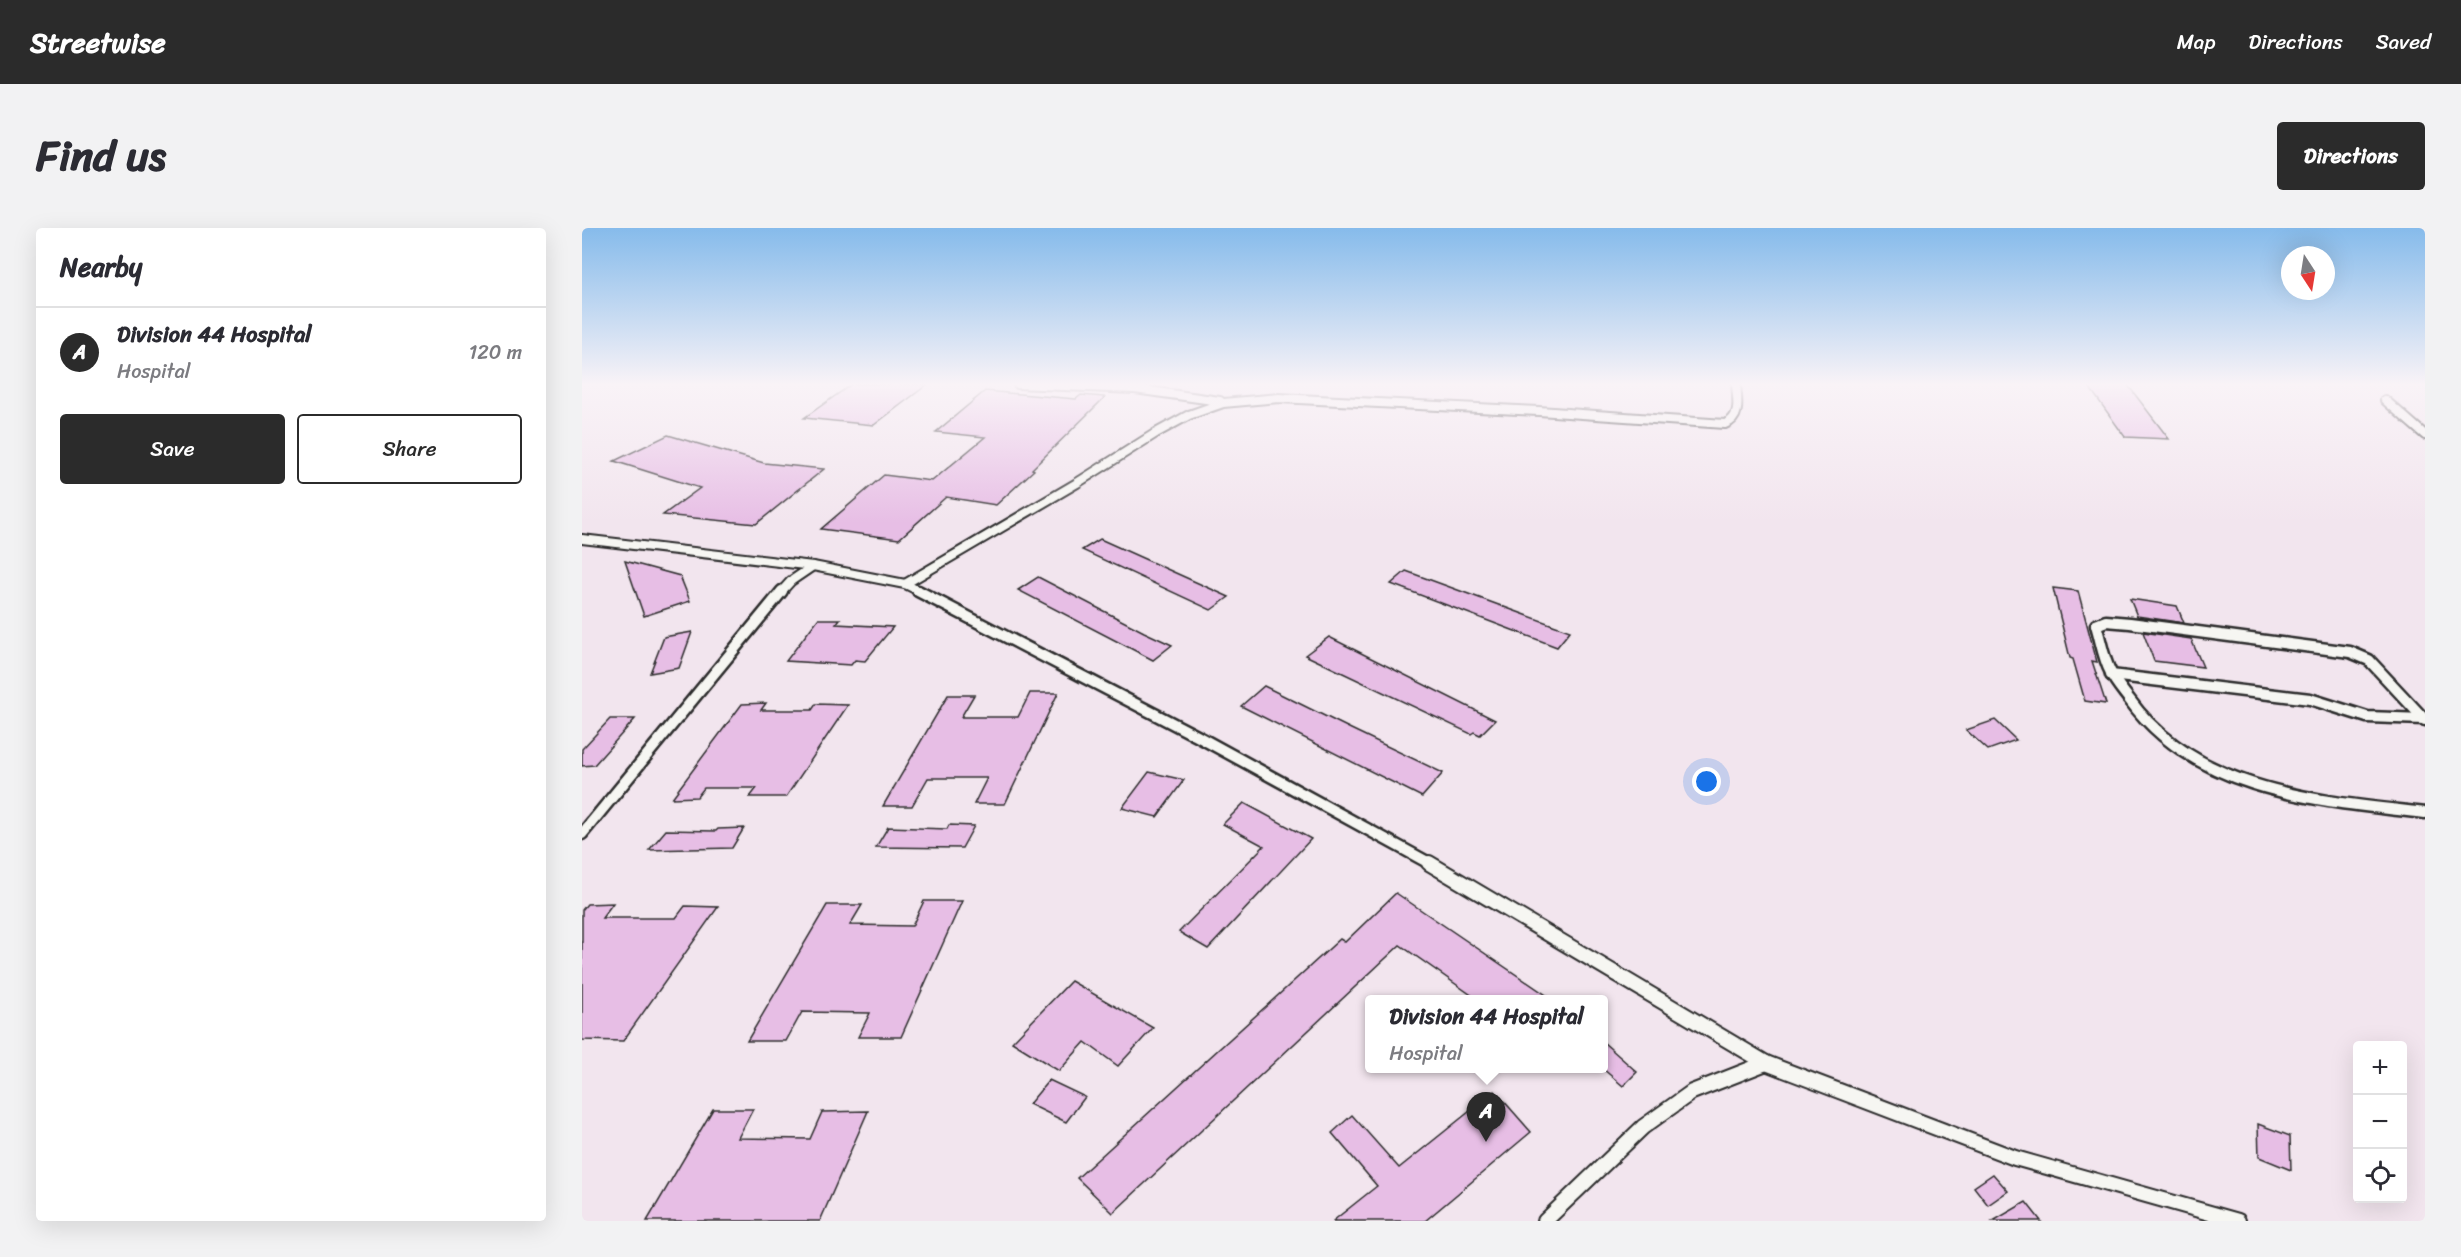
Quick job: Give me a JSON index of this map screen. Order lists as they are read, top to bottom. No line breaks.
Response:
{"north":"bottom","page":{"header":"Streetwise","nav":["Map","Directions","Saved"],"title":"Find us","buttons":["Directions",["Save","Share"]],"heading":"Nearby","list":[{"mark":"A","name":"Division 44 Hospital","note":"Hospital","value":"120 m"}],"popup":["Division 44 Hospital","Hospital"],"map_buttons":["+","−"],"pins":"A"}}
